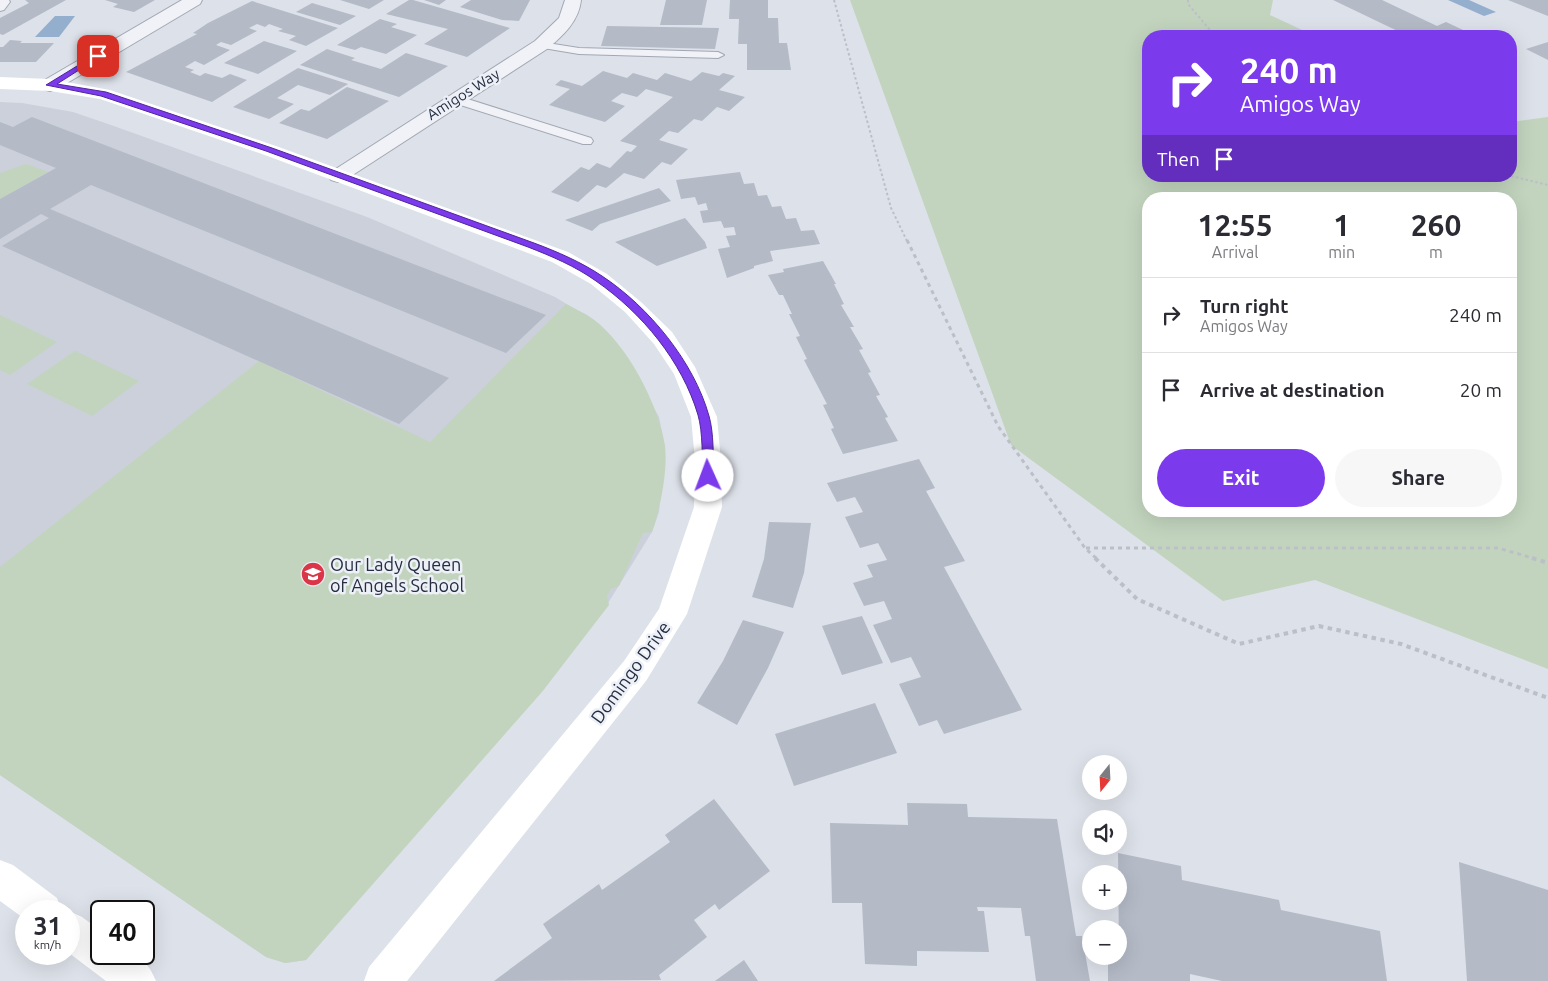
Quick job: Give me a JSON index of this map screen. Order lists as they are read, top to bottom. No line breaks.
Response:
{"streets":{"street":["Amigos Way","Domingo Drive"]},"crossings":[["Amigos Way","Domingo Drive"]],"places":{"school or university":["Our Lady Queen of Angels School"]},"north":"bottom","page":{"turn":["240 m","Amigos Way"],"then":"Then","eta":["12:55","Arrival","1","min","260","m"],"list":[{"name":"Turn right","note":"Amigos Way","value":"240 m"},{"name":"Arrive at destination","value":"20 m"}],"buttons":["Exit","Share"],"map_buttons":["+","−"],"speed":"31 km/h","limit":"40"}}
